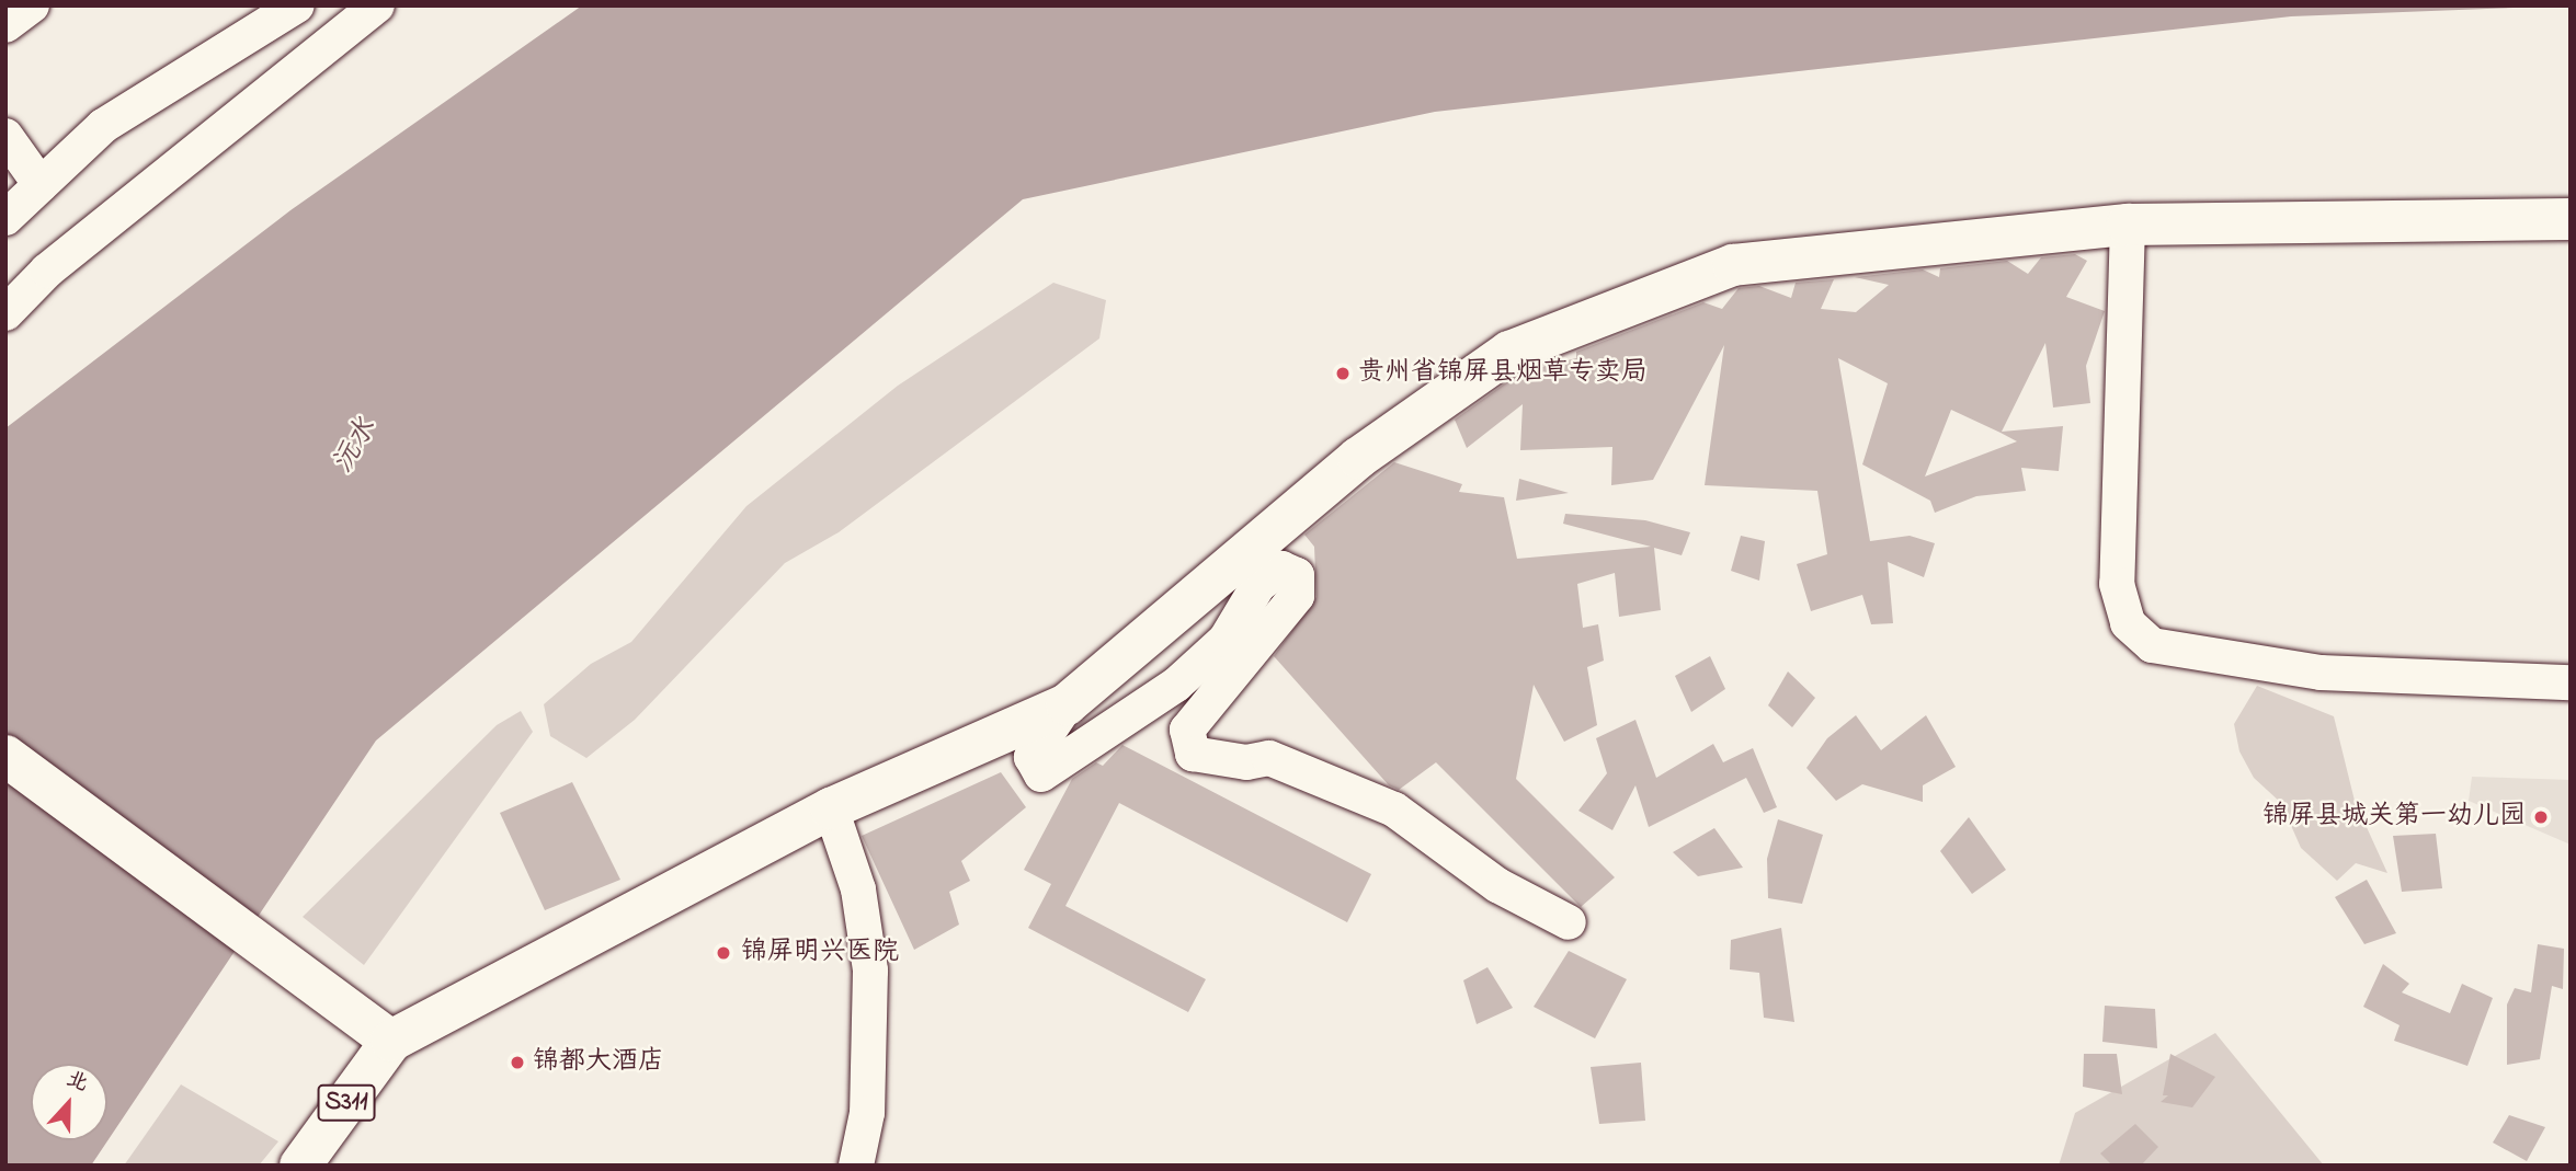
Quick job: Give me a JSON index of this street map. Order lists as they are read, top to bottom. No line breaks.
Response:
{"streets":{"main road":["S311"]},"water":["沅水"],"places":["贵州省锦屏县烟草专卖局","锦屏县城关第一幼儿园","锦屏明兴医院","锦都大酒店"],"north":"top"}
